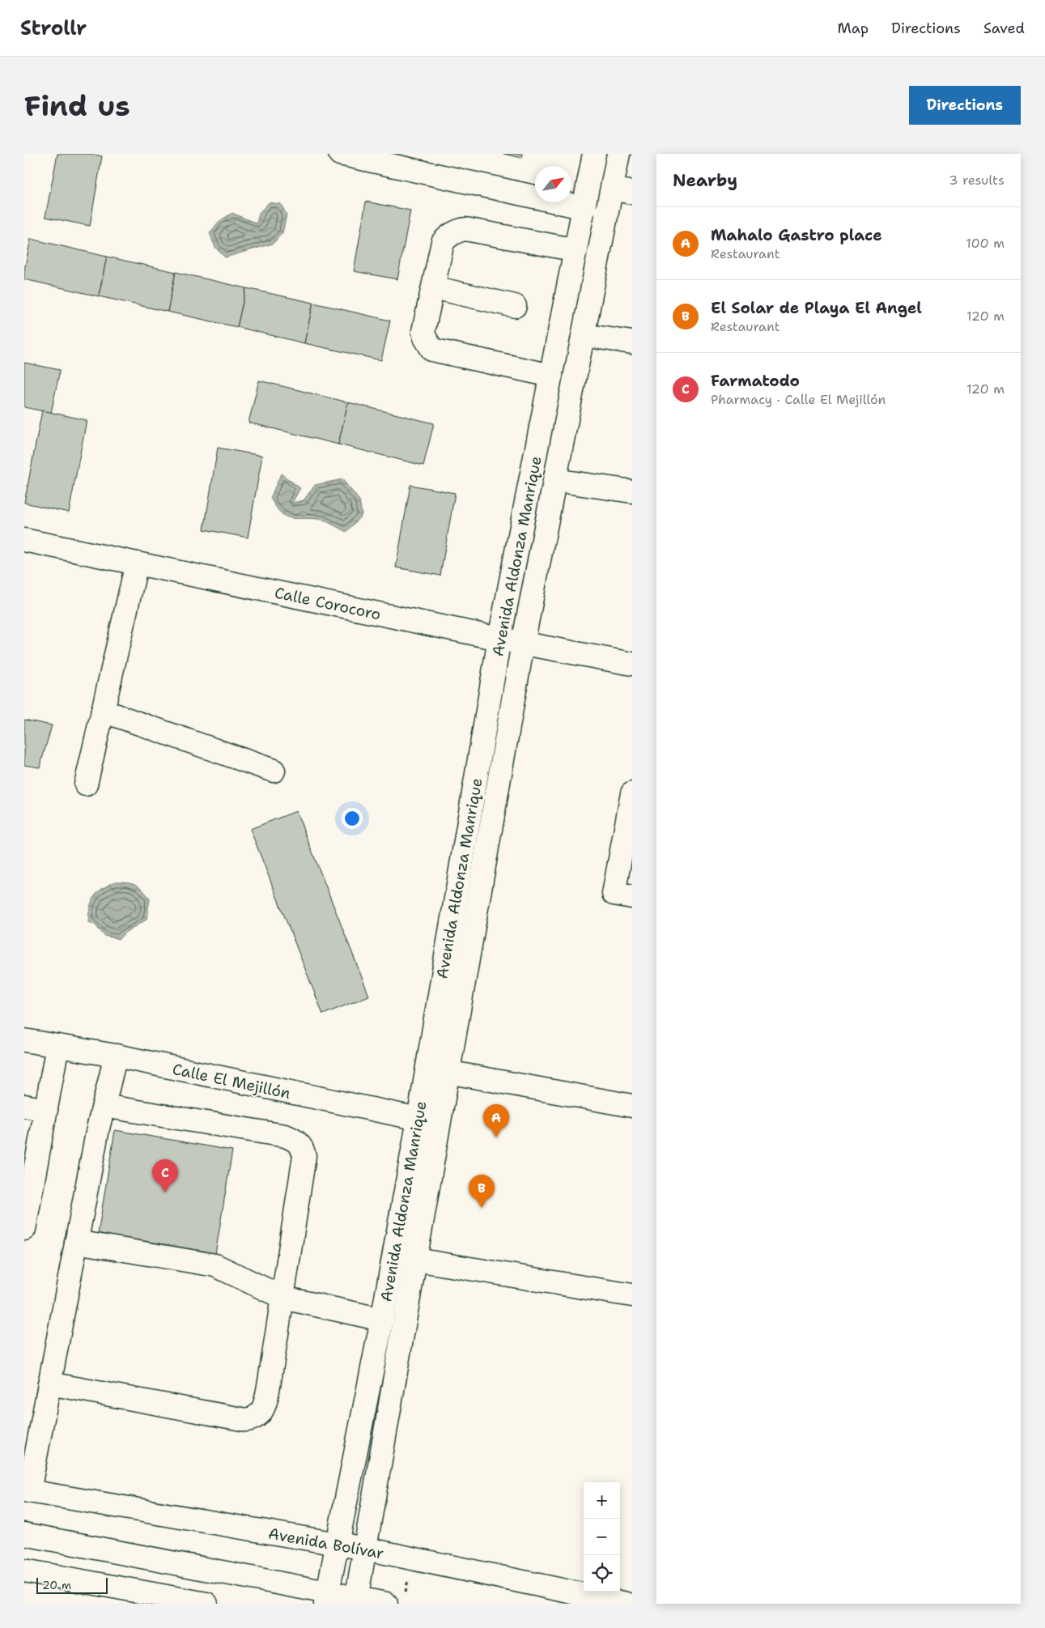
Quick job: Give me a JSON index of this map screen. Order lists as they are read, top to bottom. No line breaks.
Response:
{"streets":{"street":["Avenida Aldonza Manrique","Calle Corocoro","Calle El Mejillón","Avenida Bolívar"]},"crossings":[["Avenida Aldonza Manrique","Calle Corocoro"],["Avenida Aldonza Manrique","Calle El Mejillón"],["Avenida Aldonza Manrique","Avenida Bolívar"]],"scale_bar":"20 m","north":"top right","page":{"header":"Strollr","nav":["Map","Directions","Saved"],"buttons":"Directions","title":"Find us","heading":["Nearby","3 results"],"list":[{"mark":"A","name":"Mahalo Gastro place","note":"Restaurant","value":"100 m"},{"mark":"B","name":"El Solar de Playa El Angel","note":"Restaurant","value":"120 m"},{"mark":"C","name":"Farmatodo","note":"Pharmacy · Calle El Mejillón","value":"120 m"}],"pins":["A","C","B"],"map_buttons":["+","−"],"scale":"20 m"}}
